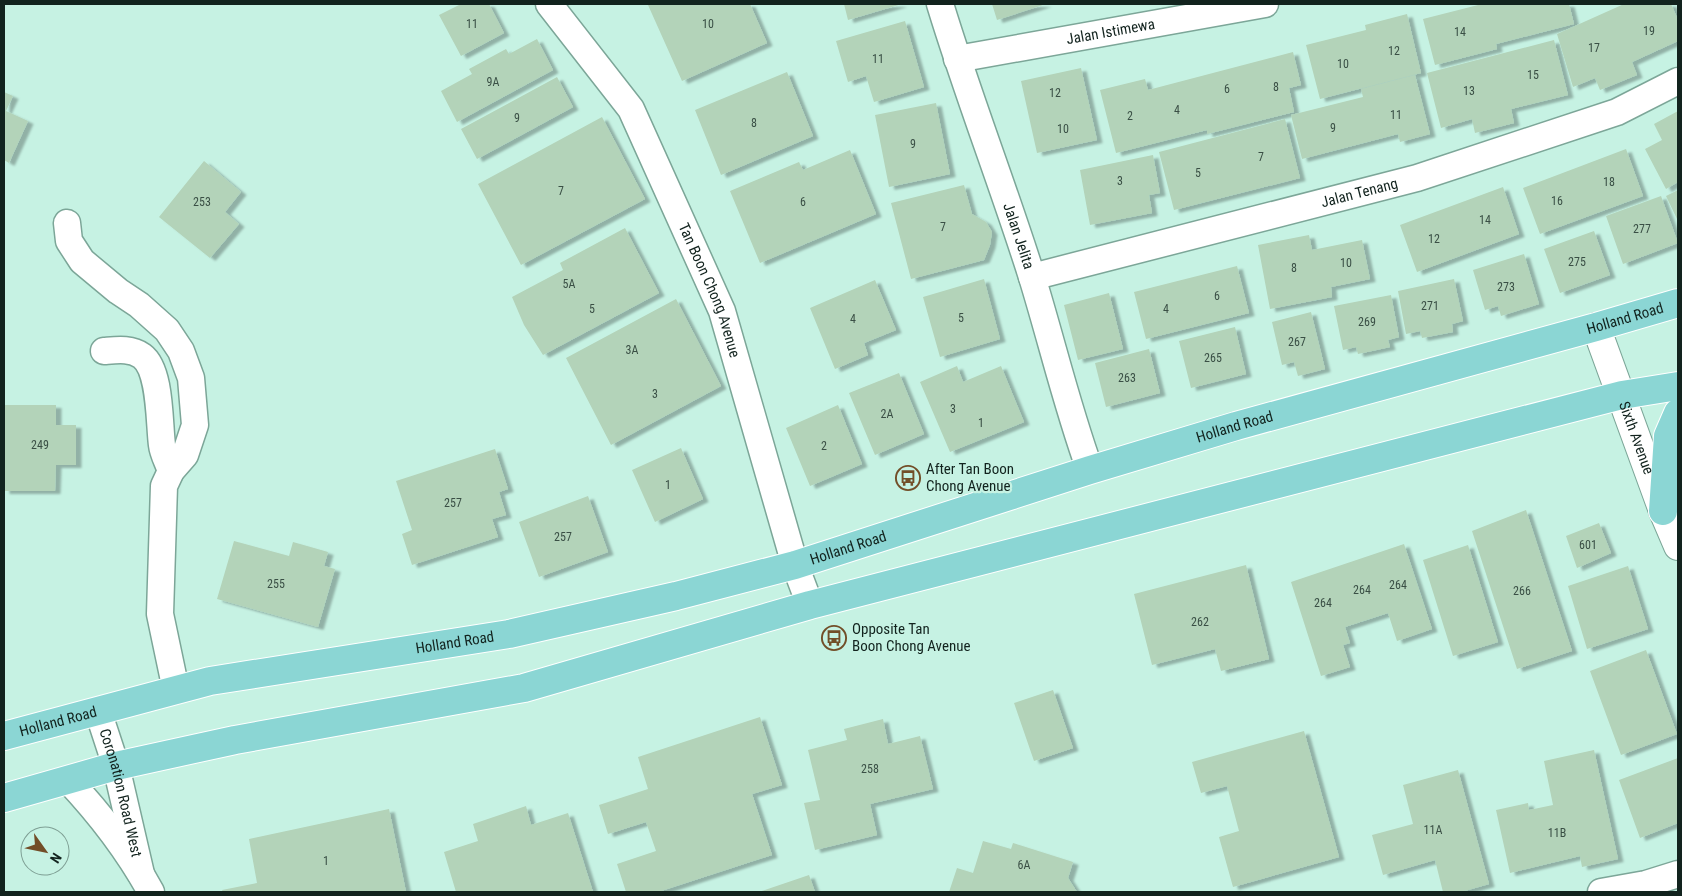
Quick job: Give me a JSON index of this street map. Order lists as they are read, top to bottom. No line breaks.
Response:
{"streets":{"main road":["Holland Road","Sixth Avenue"],"street":["Jalan Istimewa","Jalan Tenang","Jalan Jelita","Tan Boon Chong Avenue","Coronation Road West"]},"crossings":[["Jalan Istimewa","Jalan Jelita"],["Jalan Tenang","Jalan Jelita"],["Jalan Jelita","Holland Road"],["Tan Boon Chong Avenue","Holland Road"],["Holland Road","Sixth Avenue"],["Holland Road","Coronation Road West"]],"places":{"bus stop":["After Tan Boon Chong Avenue","Opposite Tan Boon Chong Avenue"]},"house_numbers":["11","10","19","14","17","12","11","10","15","9A","8","6","13","12","4","11","2","9","8","9","10","9","7","5","3","18","7","16","253","6","14","7","277","12","275","10","8","5A","273","6","271","5","4","5","4","269","267","3A","265","263","3","3","2A","1","249","2","1","257","257","601","255","264","264","266","264","262","258","11A","11B","1","6A"],"north":"bottom right"}
